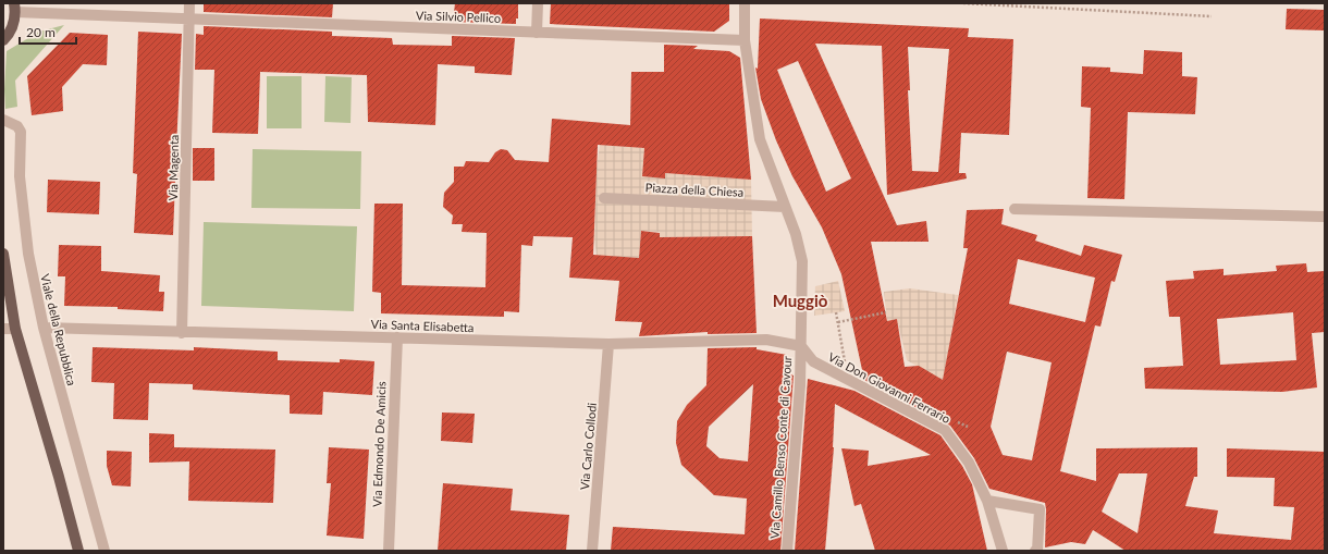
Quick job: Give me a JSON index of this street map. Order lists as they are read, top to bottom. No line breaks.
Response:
{"streets":{"street":["Via Silvio Pellico","Via Magenta","Piazza della Chiesa","Via Santa Elisabetta","Viale della Repubblica","Via Don Giovanni Ferrario","Via Edmondo De Amicis","Via Carlo Collodi","Via Camillo Benso Conte di Cavour"]},"crossings":[["Via Silvio Pellico","Via Magenta"],["Via Silvio Pellico","Via Camillo Benso Conte di Cavour"],["Via Magenta","Via Santa Elisabetta"],["Piazza della Chiesa","Via Camillo Benso Conte di Cavour"],["Via Santa Elisabetta","Viale della Repubblica"],["Via Santa Elisabetta","Via Don Giovanni Ferrario"],["Via Santa Elisabetta","Via Edmondo De Amicis"],["Via Santa Elisabetta","Via Carlo Collodi"],["Via Santa Elisabetta","Via Camillo Benso Conte di Cavour"],["Via Don Giovanni Ferrario","Via Camillo Benso Conte di Cavour"]],"districts":["Muggiò"],"scale_bar":"20 m"}
